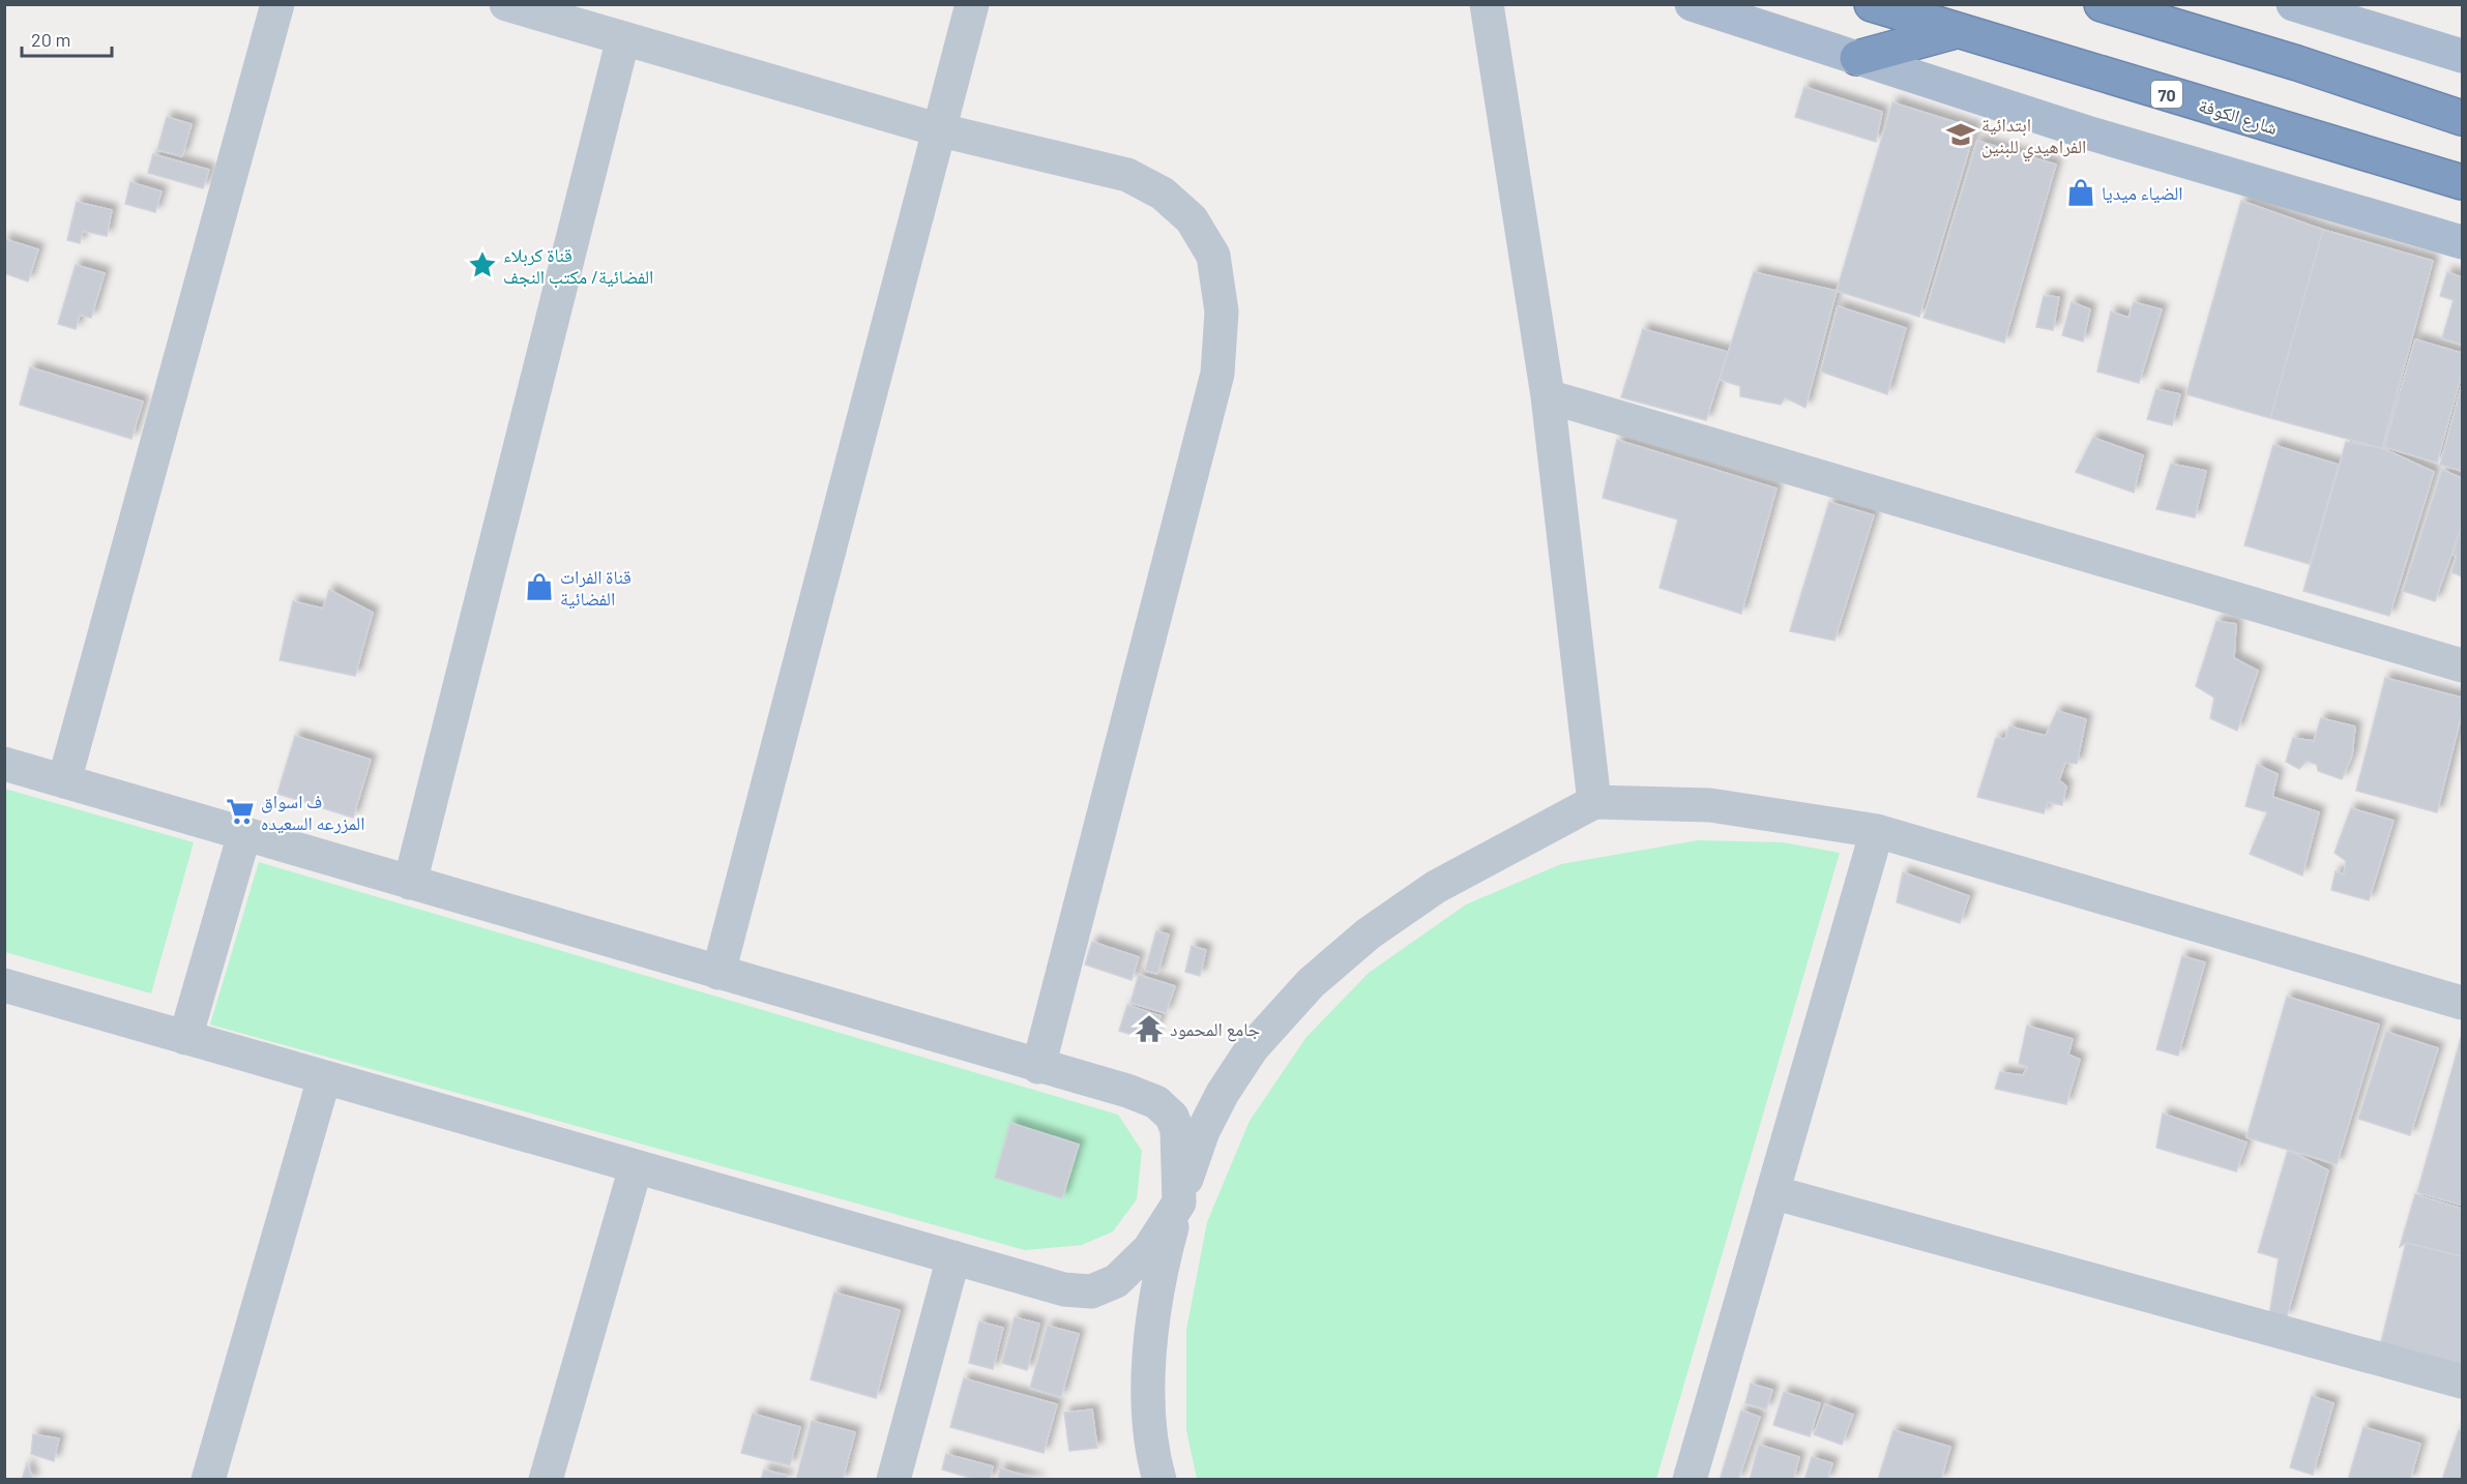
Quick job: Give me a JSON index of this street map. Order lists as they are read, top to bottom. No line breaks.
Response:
{"streets":{"highway":["70","شارع الكوفة"]},"places":{"school or university":["ابتدائية الفراهيدي للبنين"],"shop":["الضياء ميديا","قناة الفرات الفضائية"],"place":["قناة كربلاء الفضائية/ مكتب النجف"],"supermarket":["ف اسواق المزرعه السعيده"],"temple":["جامع المحمود"]},"scale_bar":"20 m"}
